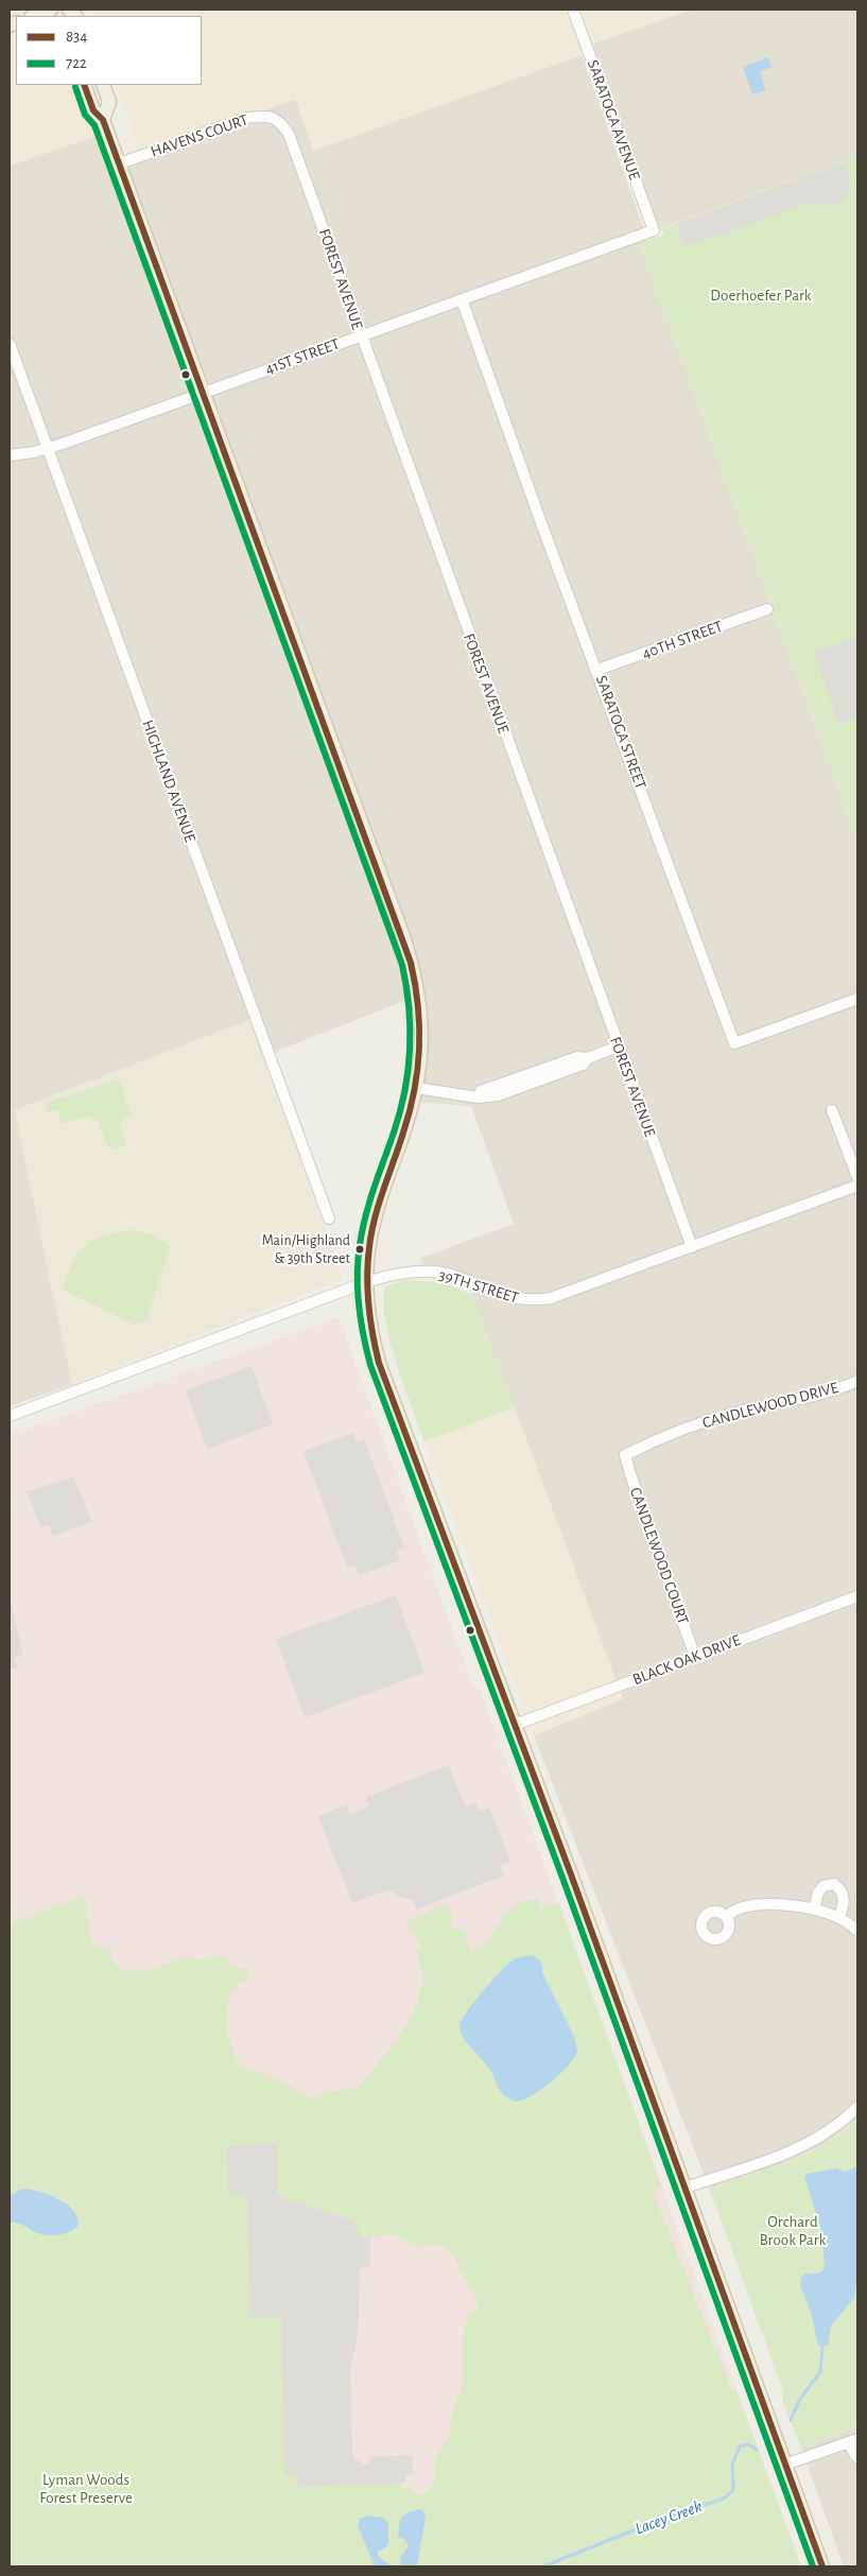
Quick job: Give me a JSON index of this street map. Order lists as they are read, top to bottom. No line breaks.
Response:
{"streets":{"street":["SARATOGA AVENUE","HAVENS COURT","FOREST AVENUE","41ST STREET","40TH STREET","SARATOGA STREET","HIGHLAND AVENUE","39TH STREET","CANDLEWOOD DRIVE","CANDLEWOOD COURT","BLACK OAK DRIVE"]},"crossings":[["SARATOGA AVENUE","41ST STREET"],["HAVENS COURT","FOREST AVENUE"],["FOREST AVENUE","41ST STREET"],["FOREST AVENUE","39TH STREET"],["41ST STREET","SARATOGA STREET"],["41ST STREET","HIGHLAND AVENUE"],["40TH STREET","SARATOGA STREET"],["CANDLEWOOD DRIVE","CANDLEWOOD COURT"],["CANDLEWOOD COURT","BLACK OAK DRIVE"]],"water":["Lacey Creek"],"parks":["Doerhoefer Park","Orchard Brook Park","Lyman Woods Forest Preserve"],"places":["Main/Highland & 39th Street"],"lines":["transit line 834","transit line 722"],"legend":["834","722"]}
